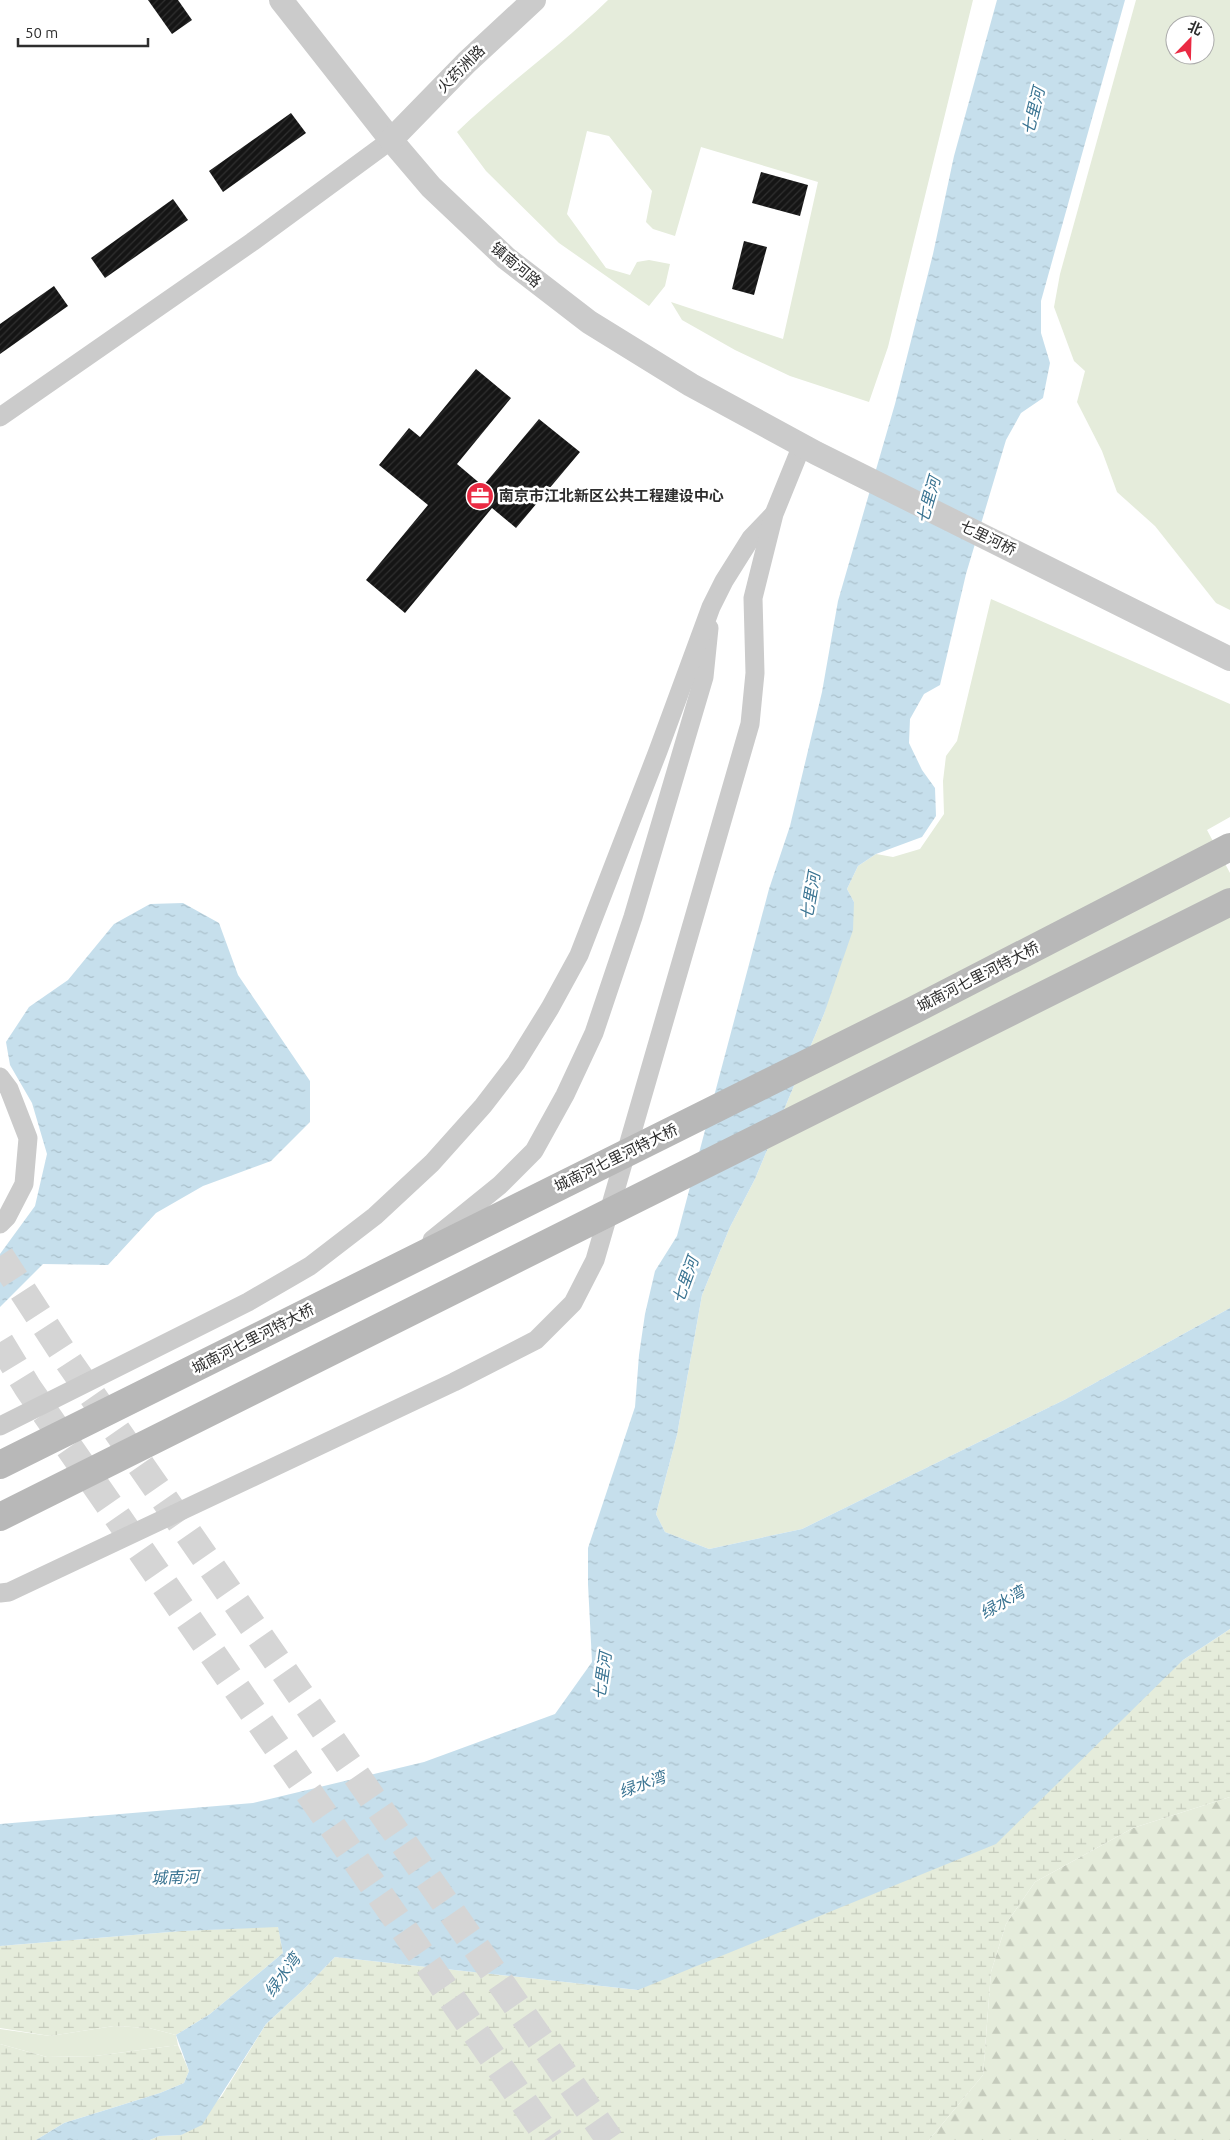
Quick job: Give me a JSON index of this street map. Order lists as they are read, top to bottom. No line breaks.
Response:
{"streets":{"main road":["城南河七里河特大桥"],"street":["火药洲路","镇南河路","七里河桥"]},"crossings":[["火药洲路","镇南河路"],["镇南河路","七里河桥"]],"water":["七里河","绿水湾","城南河"],"places":{"office":["南京市江北新区公共工程建设中心"]},"scale_bar":"50 m","north":"top right"}
